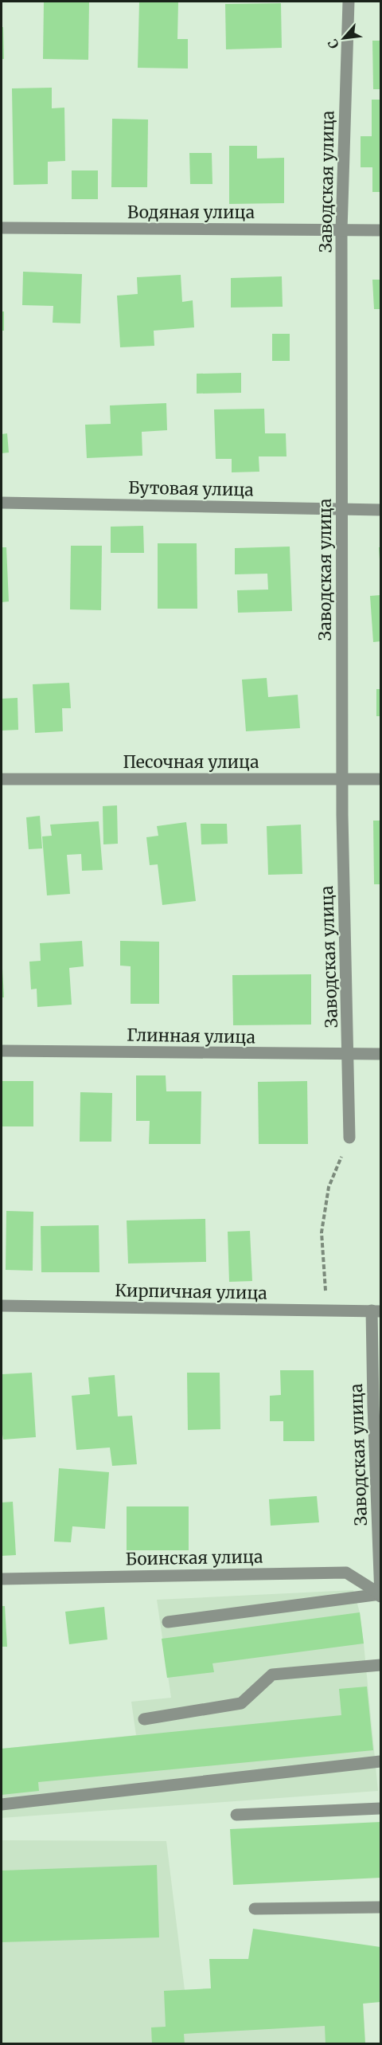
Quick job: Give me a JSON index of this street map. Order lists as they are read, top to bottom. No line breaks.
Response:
{"streets":{"street":["Заводская улица","Водяная улица","Бутовая улица","Песочная улица","Глинная улица","Кирпичная улица","Боинская улица"]},"crossings":[["Заводская улица","Водяная улица"],["Заводская улица","Бутовая улица"],["Заводская улица","Песочная улица"],["Заводская улица","Глинная улица"],["Заводская улица","Кирпичная улица"],["Заводская улица","Боинская улица"]],"north":"bottom left"}
